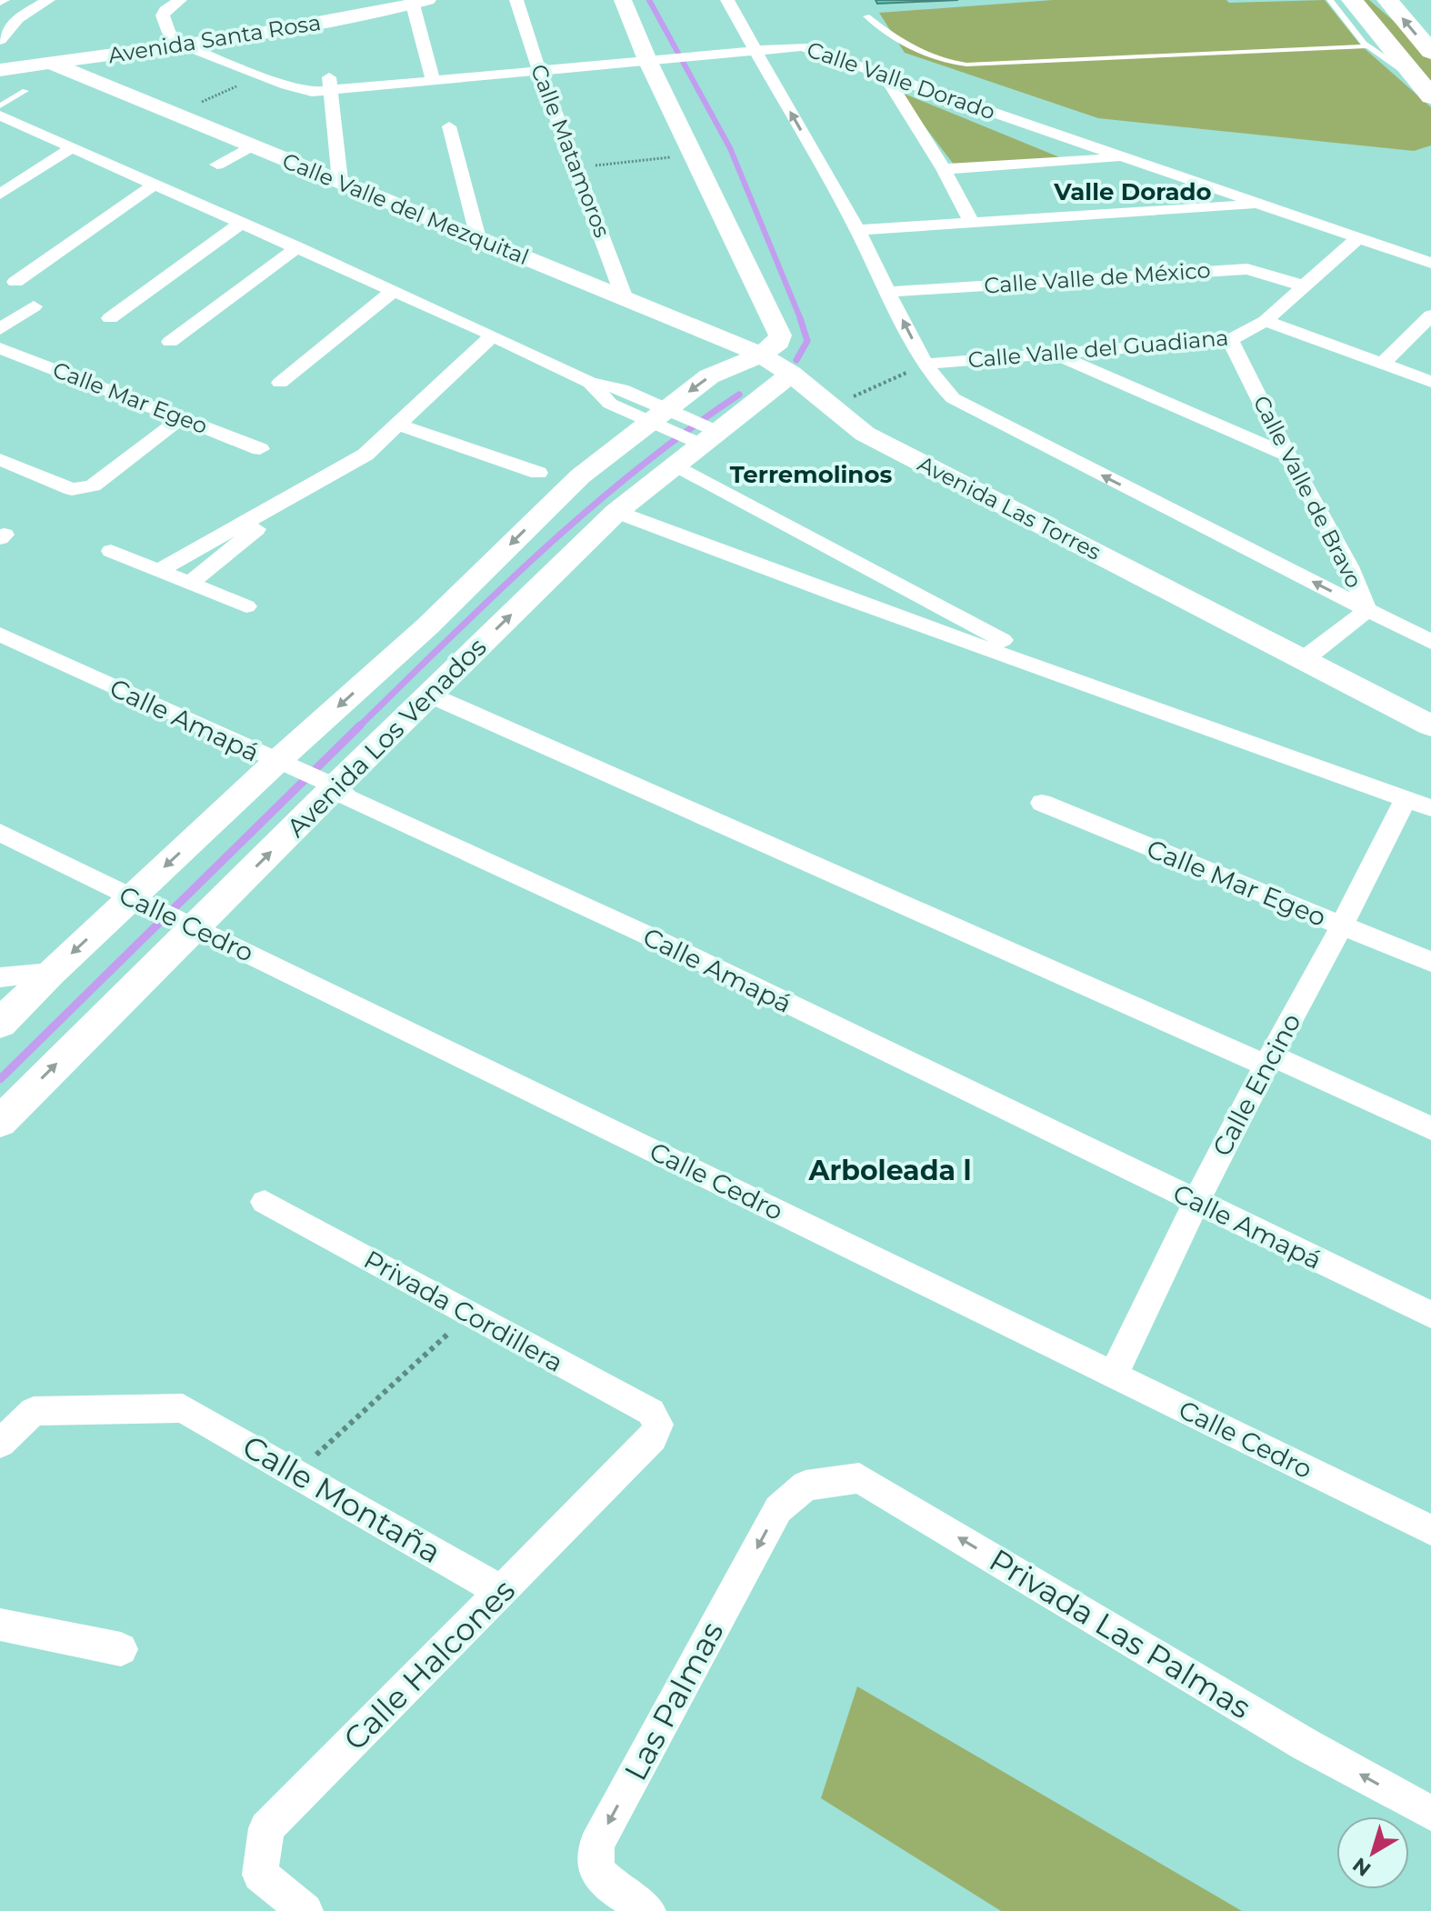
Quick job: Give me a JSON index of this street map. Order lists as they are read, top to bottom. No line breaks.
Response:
{"streets":{"street":["Avenida Santa Rosa","Calle Valle Dorado","Calle Matamoros","Calle Valle del Mezquital","Calle Valle de México","Calle Valle del Guadiana","Calle Mar Egeo","Calle Valle de Bravo","Avenida Las Torres","Calle Amapá","Avenida Los Venados","Calle Cedro","Calle Encino","Privada Cordillera","Calle Montaña","Privada Las Palmas","Calle Halcones","Las Palmas"]},"crossings":[["Avenida Santa Rosa","Calle Valle Dorado"],["Avenida Santa Rosa","Calle Valle del Mezquital"],["Calle Valle Dorado","Calle Matamoros"],["Calle Matamoros","Calle Valle del Mezquital"],["Calle Valle del Mezquital","Avenida Las Torres"],["Calle Valle del Mezquital","Avenida Los Venados"],["Calle Valle del Guadiana","Calle Valle de Bravo"],["Calle Mar Egeo","Calle Encino"],["Calle Valle de Bravo","Avenida Las Torres"],["Avenida Las Torres","Avenida Los Venados"],["Calle Amapá","Avenida Los Venados"],["Calle Amapá","Calle Encino"],["Avenida Los Venados","Calle Cedro"],["Calle Cedro","Calle Encino"],["Privada Cordillera","Calle Halcones"],["Calle Montaña","Calle Halcones"],["Privada Las Palmas","Las Palmas"]],"one_way":["Privada Las Palmas","Las Palmas"],"districts":["Valle Dorado","Terremolinos","Arboleada l"],"north":"bottom left"}
